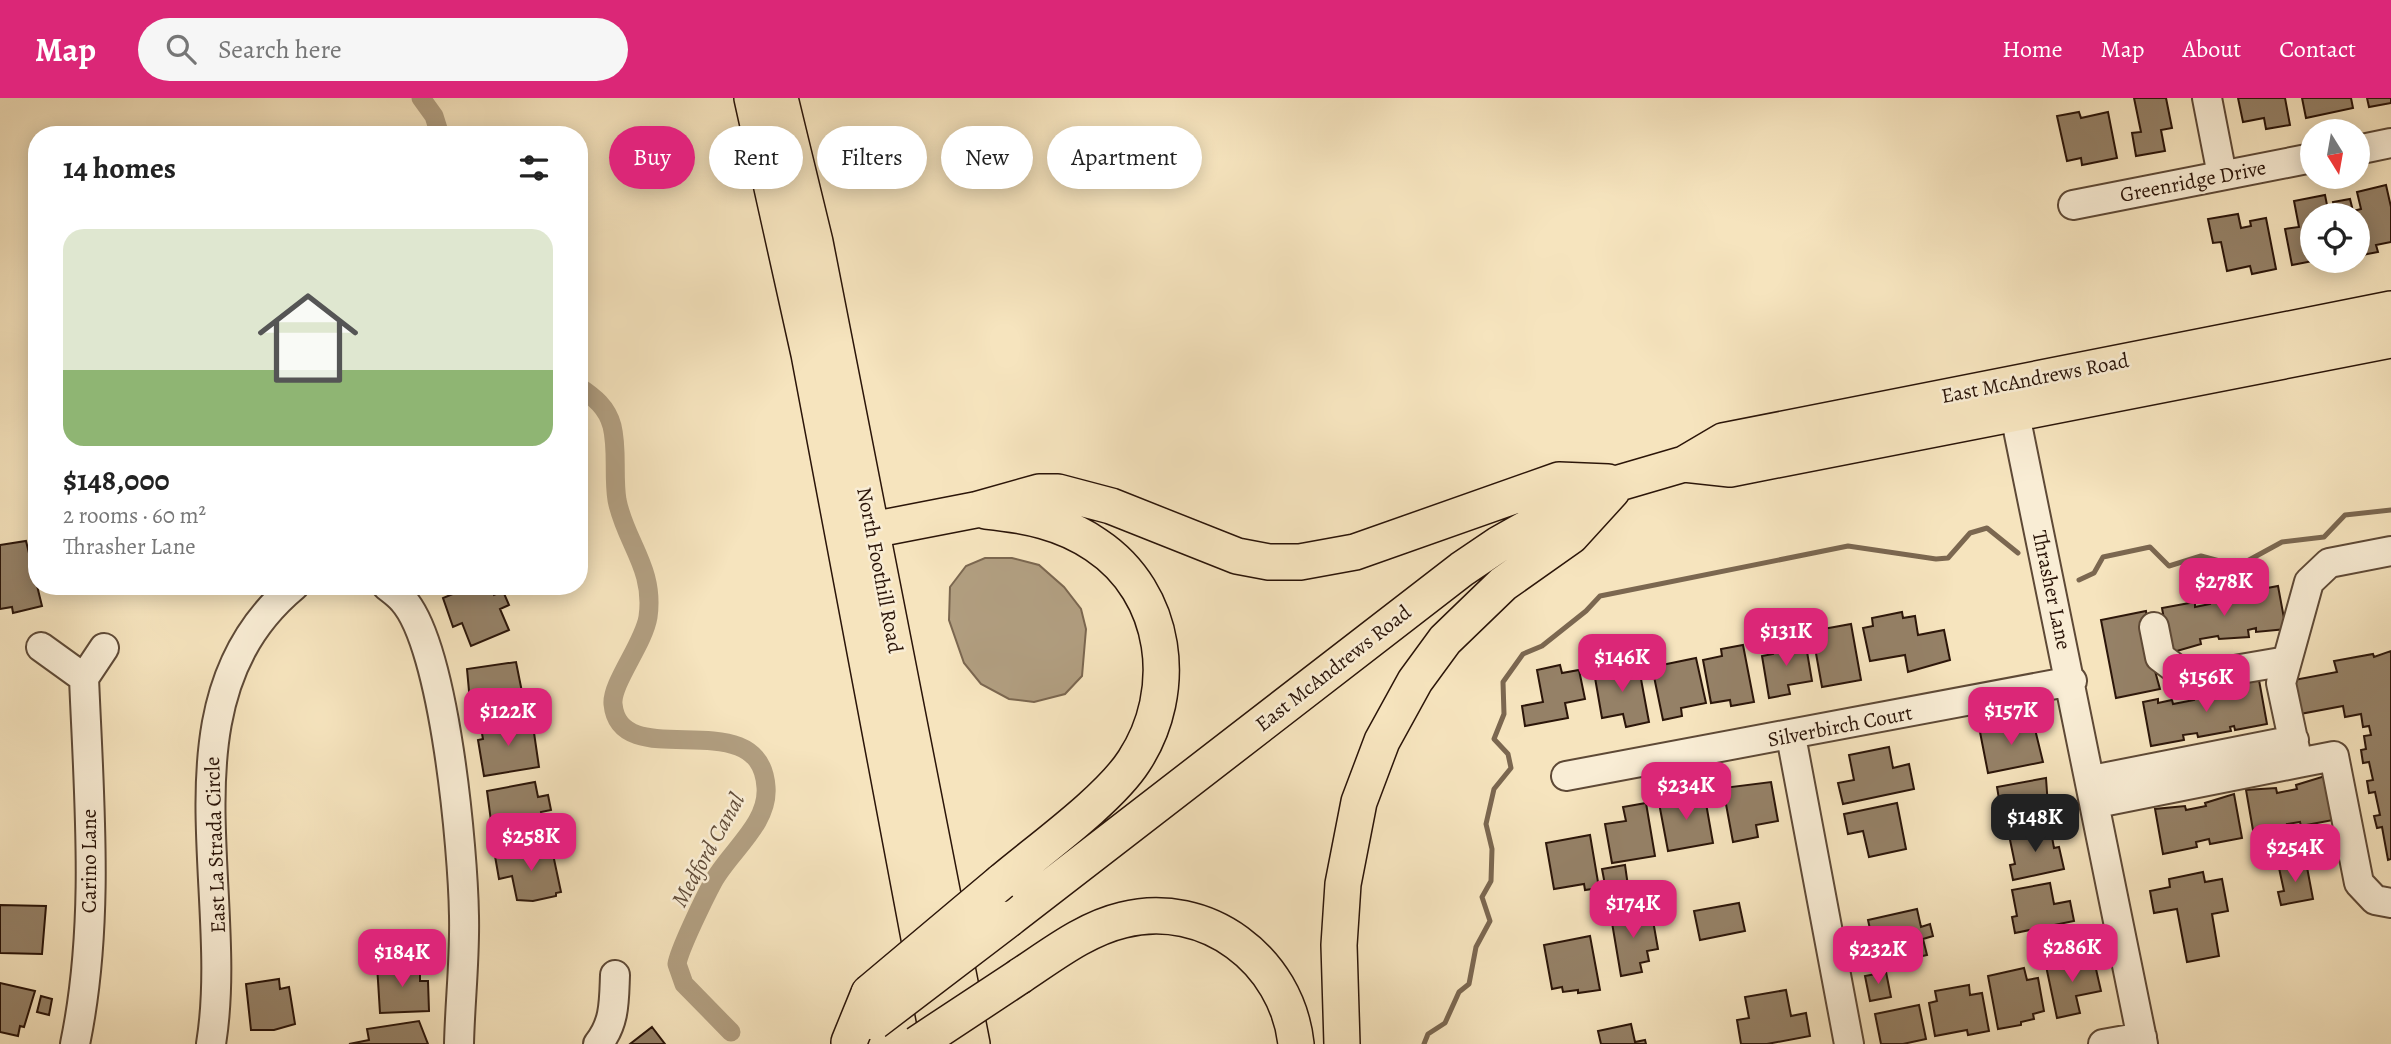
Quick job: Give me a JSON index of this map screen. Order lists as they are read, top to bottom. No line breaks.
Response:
{"streets":{"main road":["East McAndrews Road","North Foothill Road"],"street":["Greenridge Drive","Thrasher Lane","Silverbirch Court","East La Strada Circle","Carino Lane"]},"crossings":[["East McAndrews Road","Thrasher Lane"],["Thrasher Lane","Silverbirch Court"]],"water":["Medford Canal"],"north":"bottom","page":{"header":"Map","search":"Search here","nav":["Home","Map","About","Contact"],"chip":["Buy","Rent","Filters","New","Apartment"],"heading":"14 homes","list":[{"name":"$148,000","note":"2 rooms · 60 m² · Thrasher Lane"}],"price":["$278K","$131K","$146K","$156K","$157K","$122K","$234K","$148K","$258K","$254K","$174K","$286K","$232K","$184K"]}}
